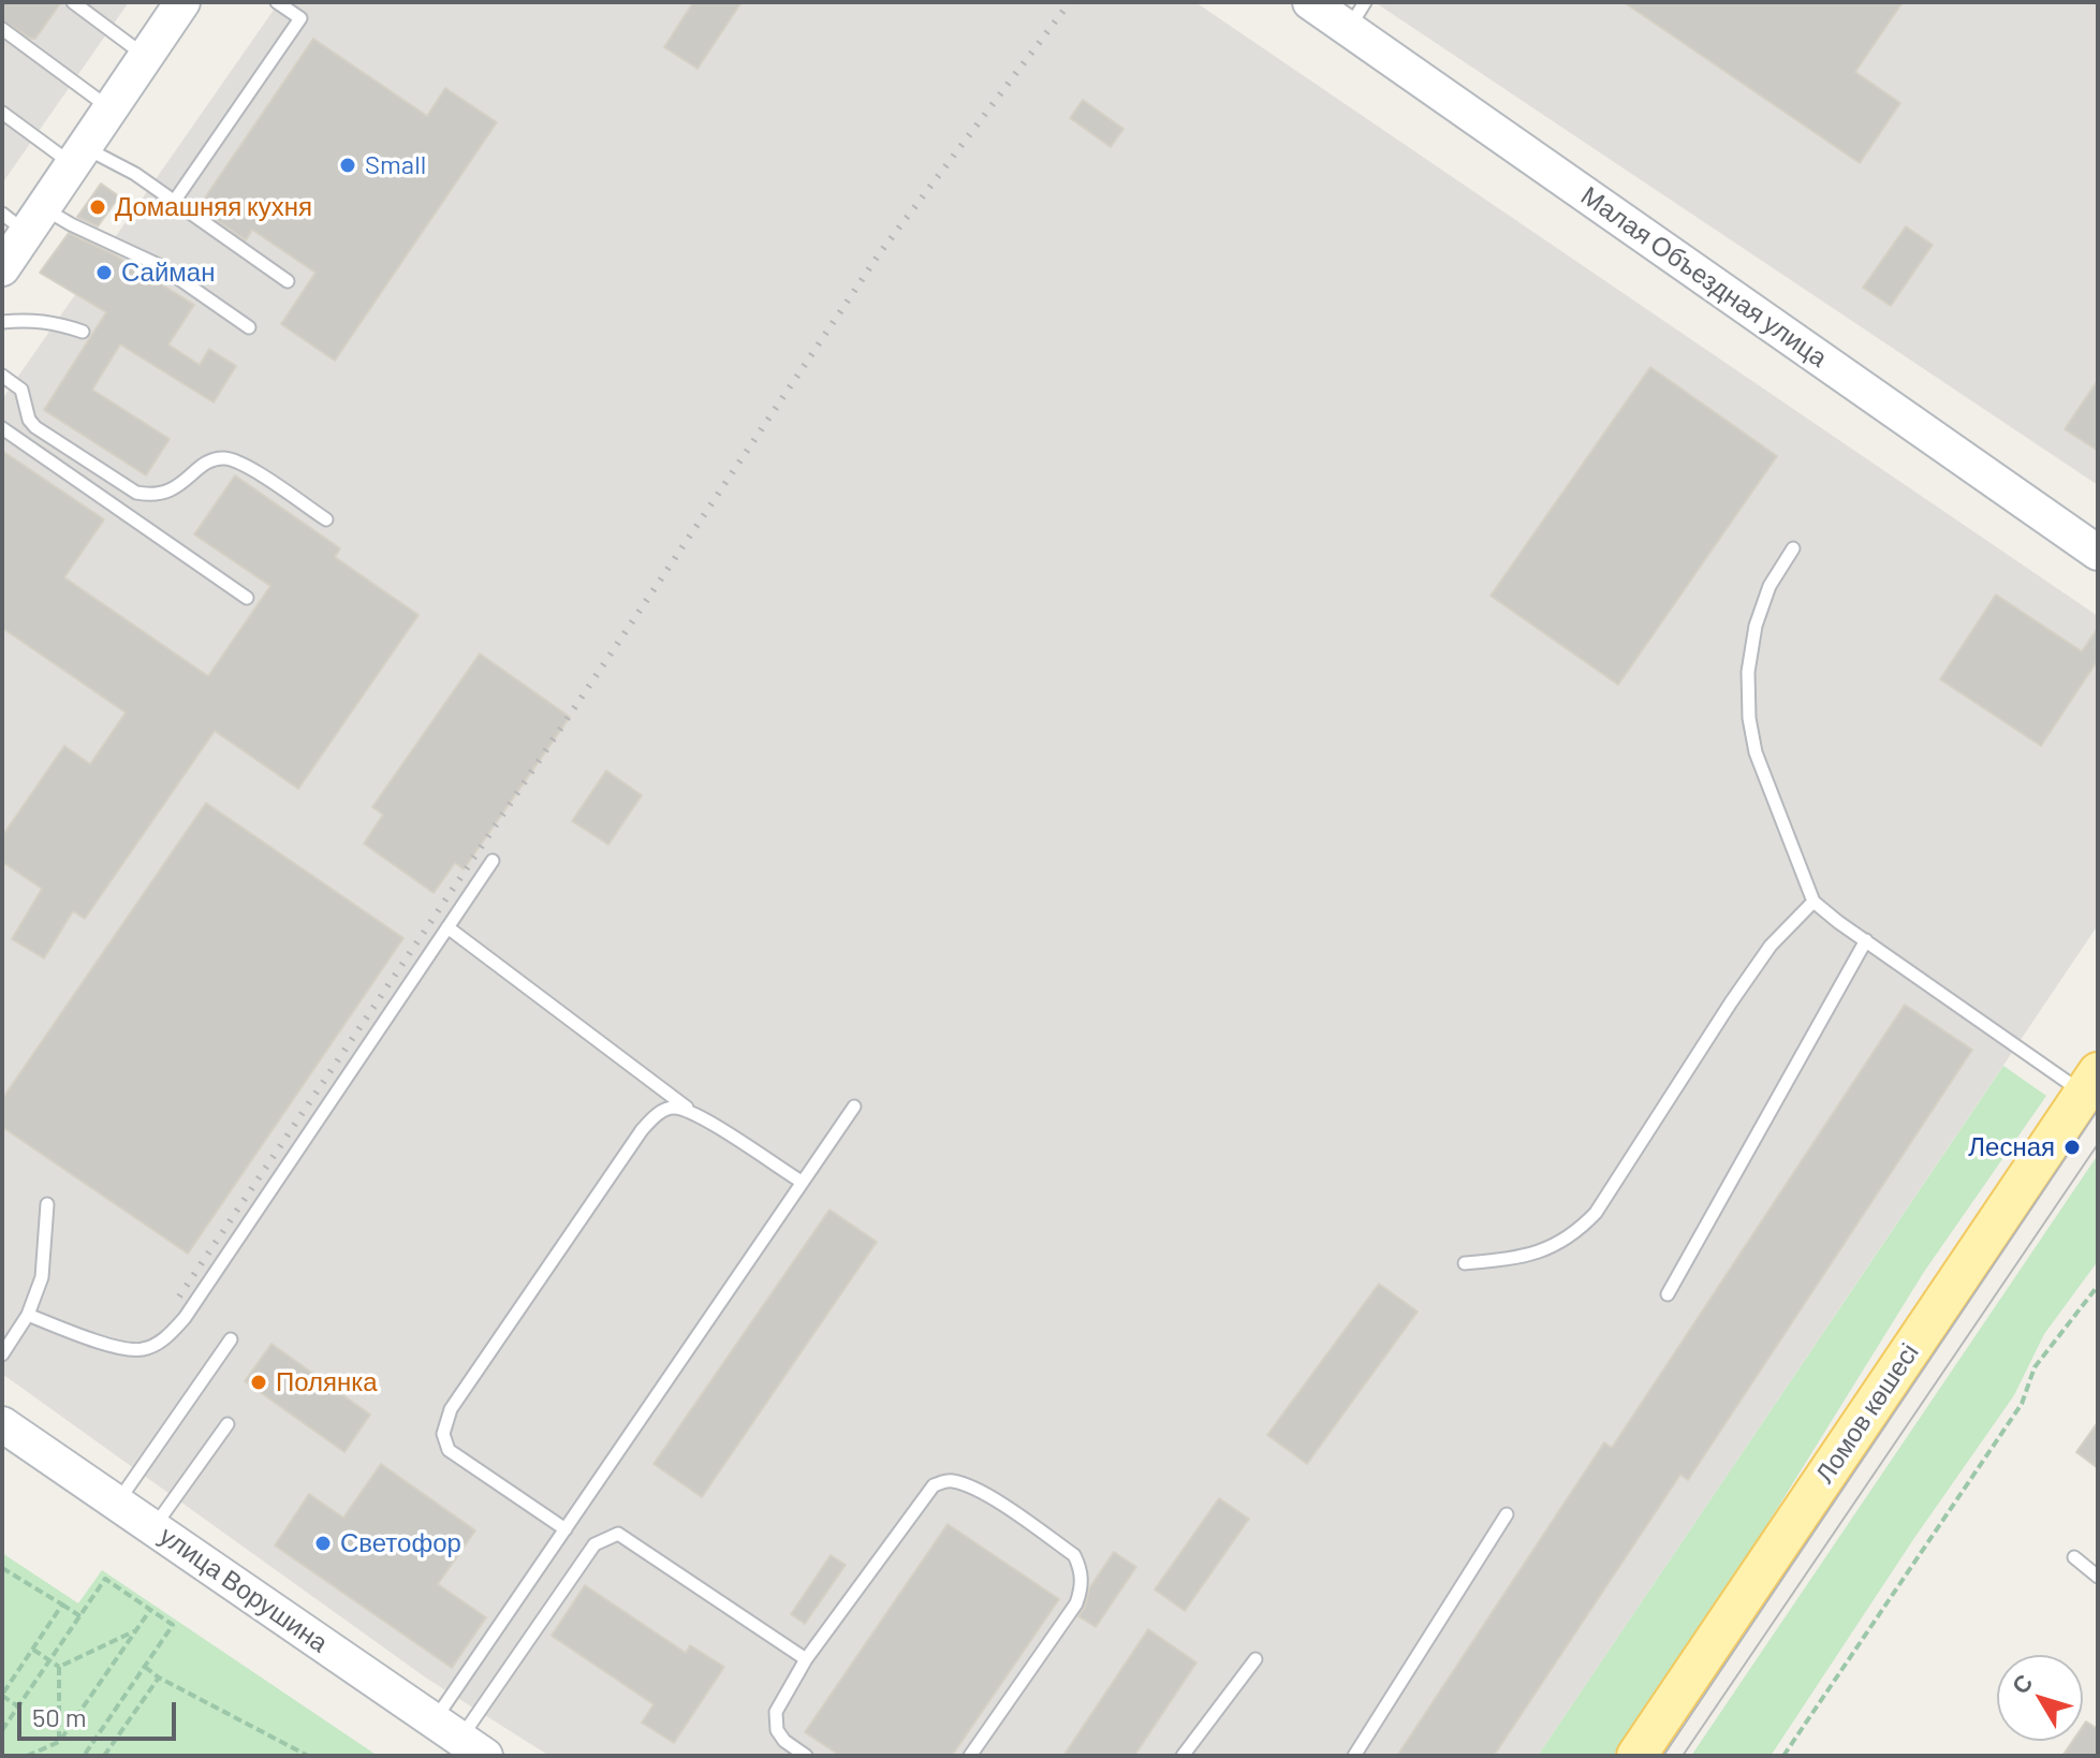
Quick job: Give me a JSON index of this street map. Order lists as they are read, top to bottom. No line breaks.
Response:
{"streets":{"main road":["Ломов көшесі"],"street":["Малая Объездная улица","улица Ворушина"]},"places":["Small","Домашняя кухня","Сайман","Лесная","Полянка","Светофор"],"scale_bar":"50 m","north":"top left"}
